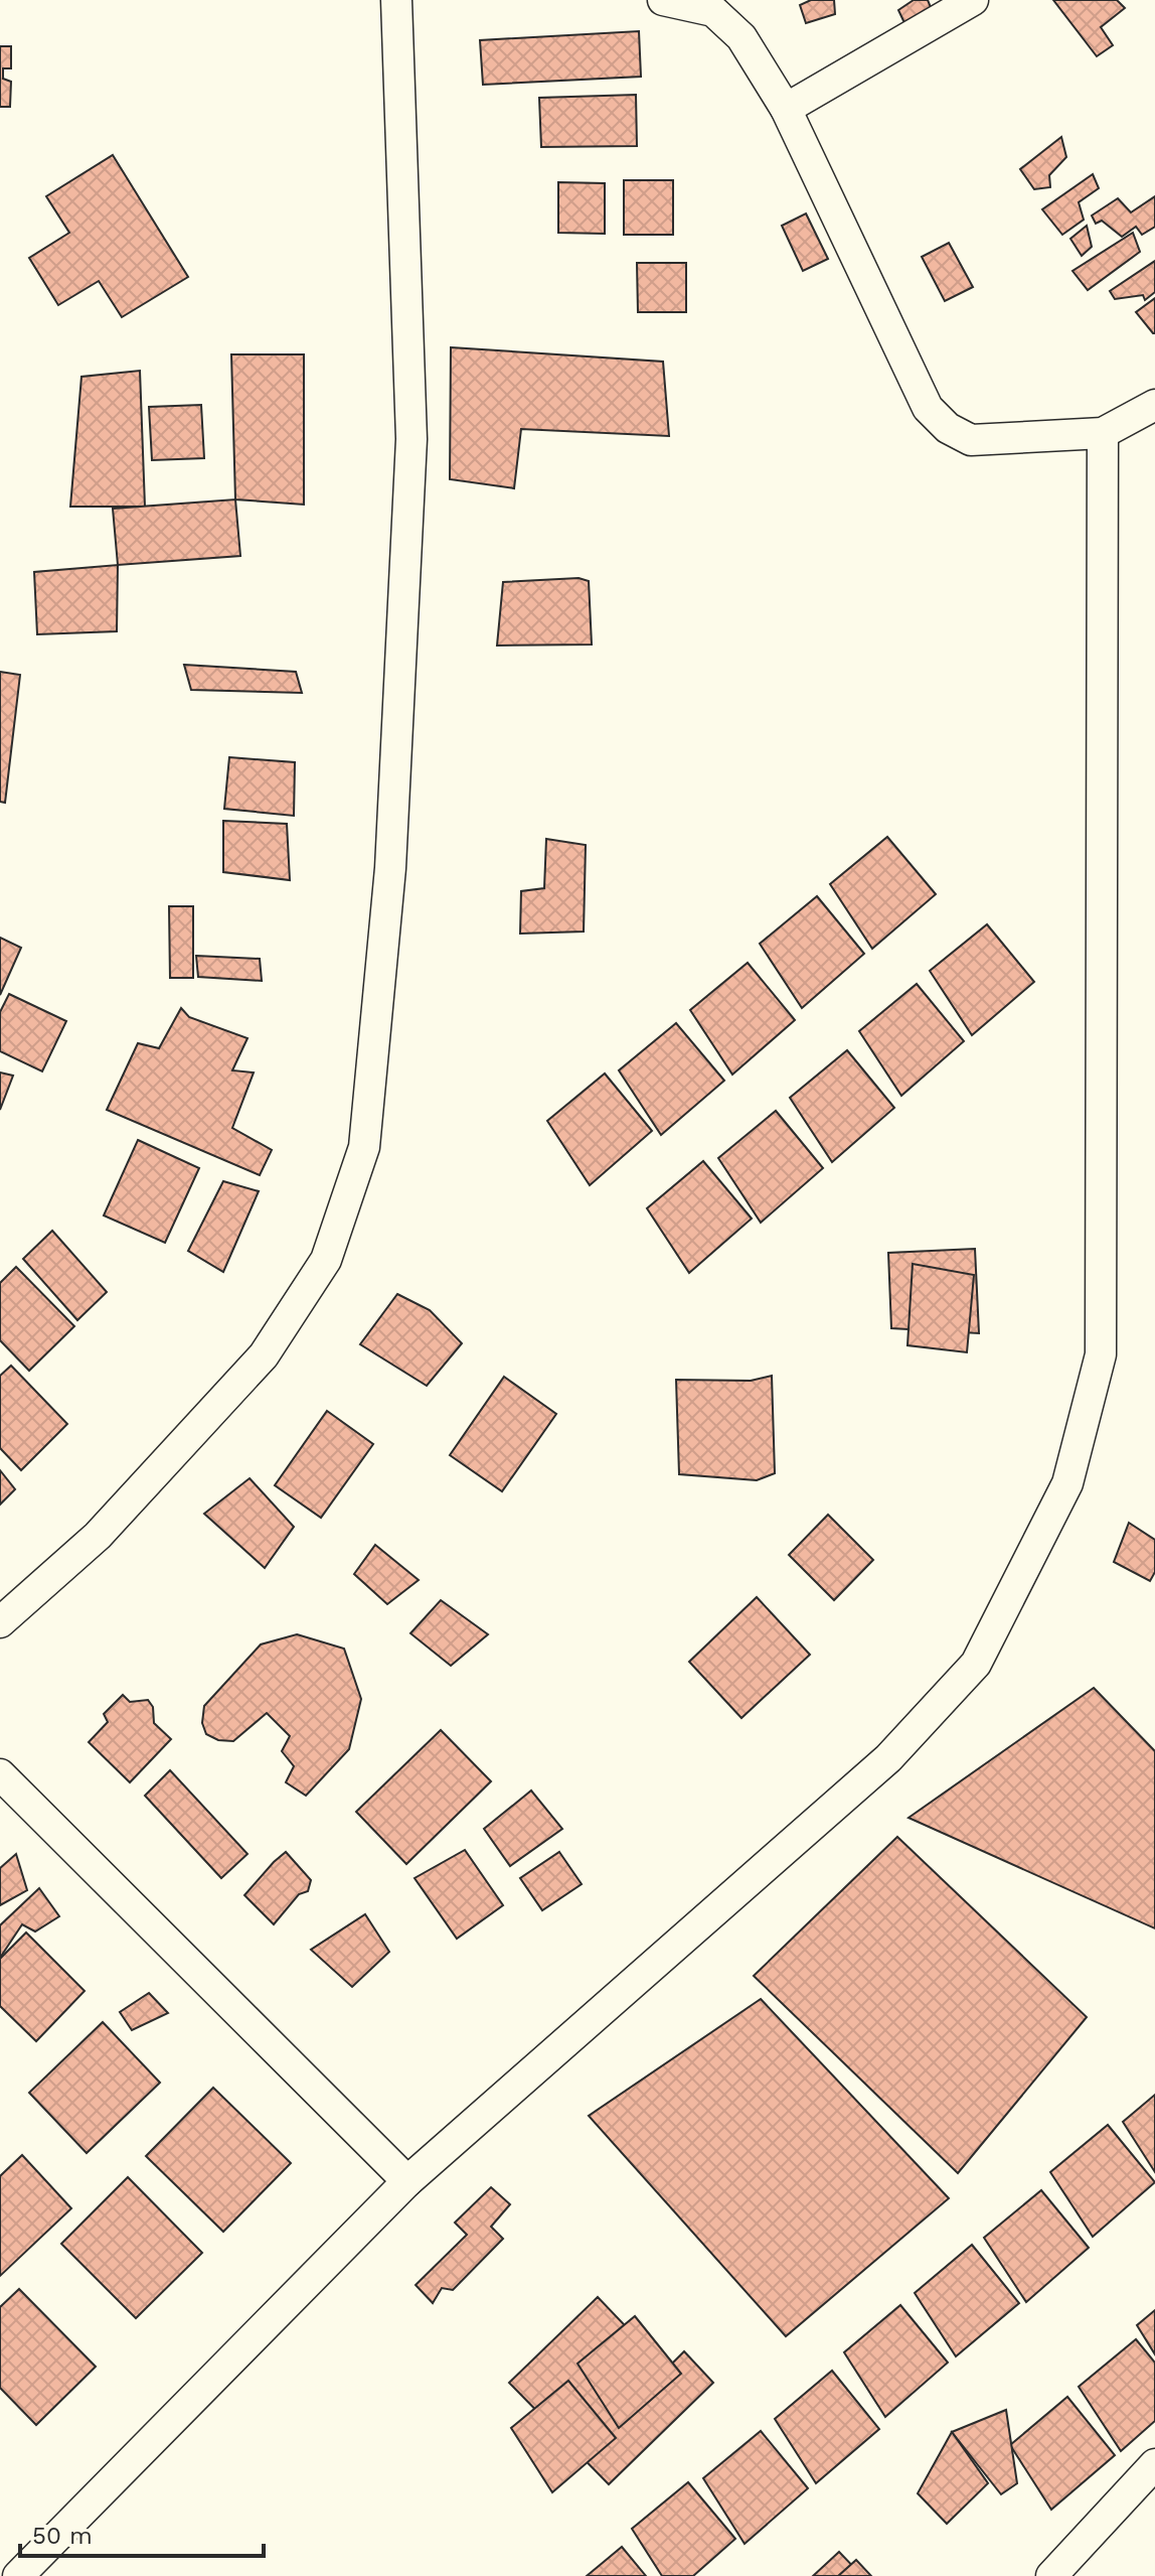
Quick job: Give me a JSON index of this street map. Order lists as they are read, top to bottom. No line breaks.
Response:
{"scale_bar":"50 m"}
